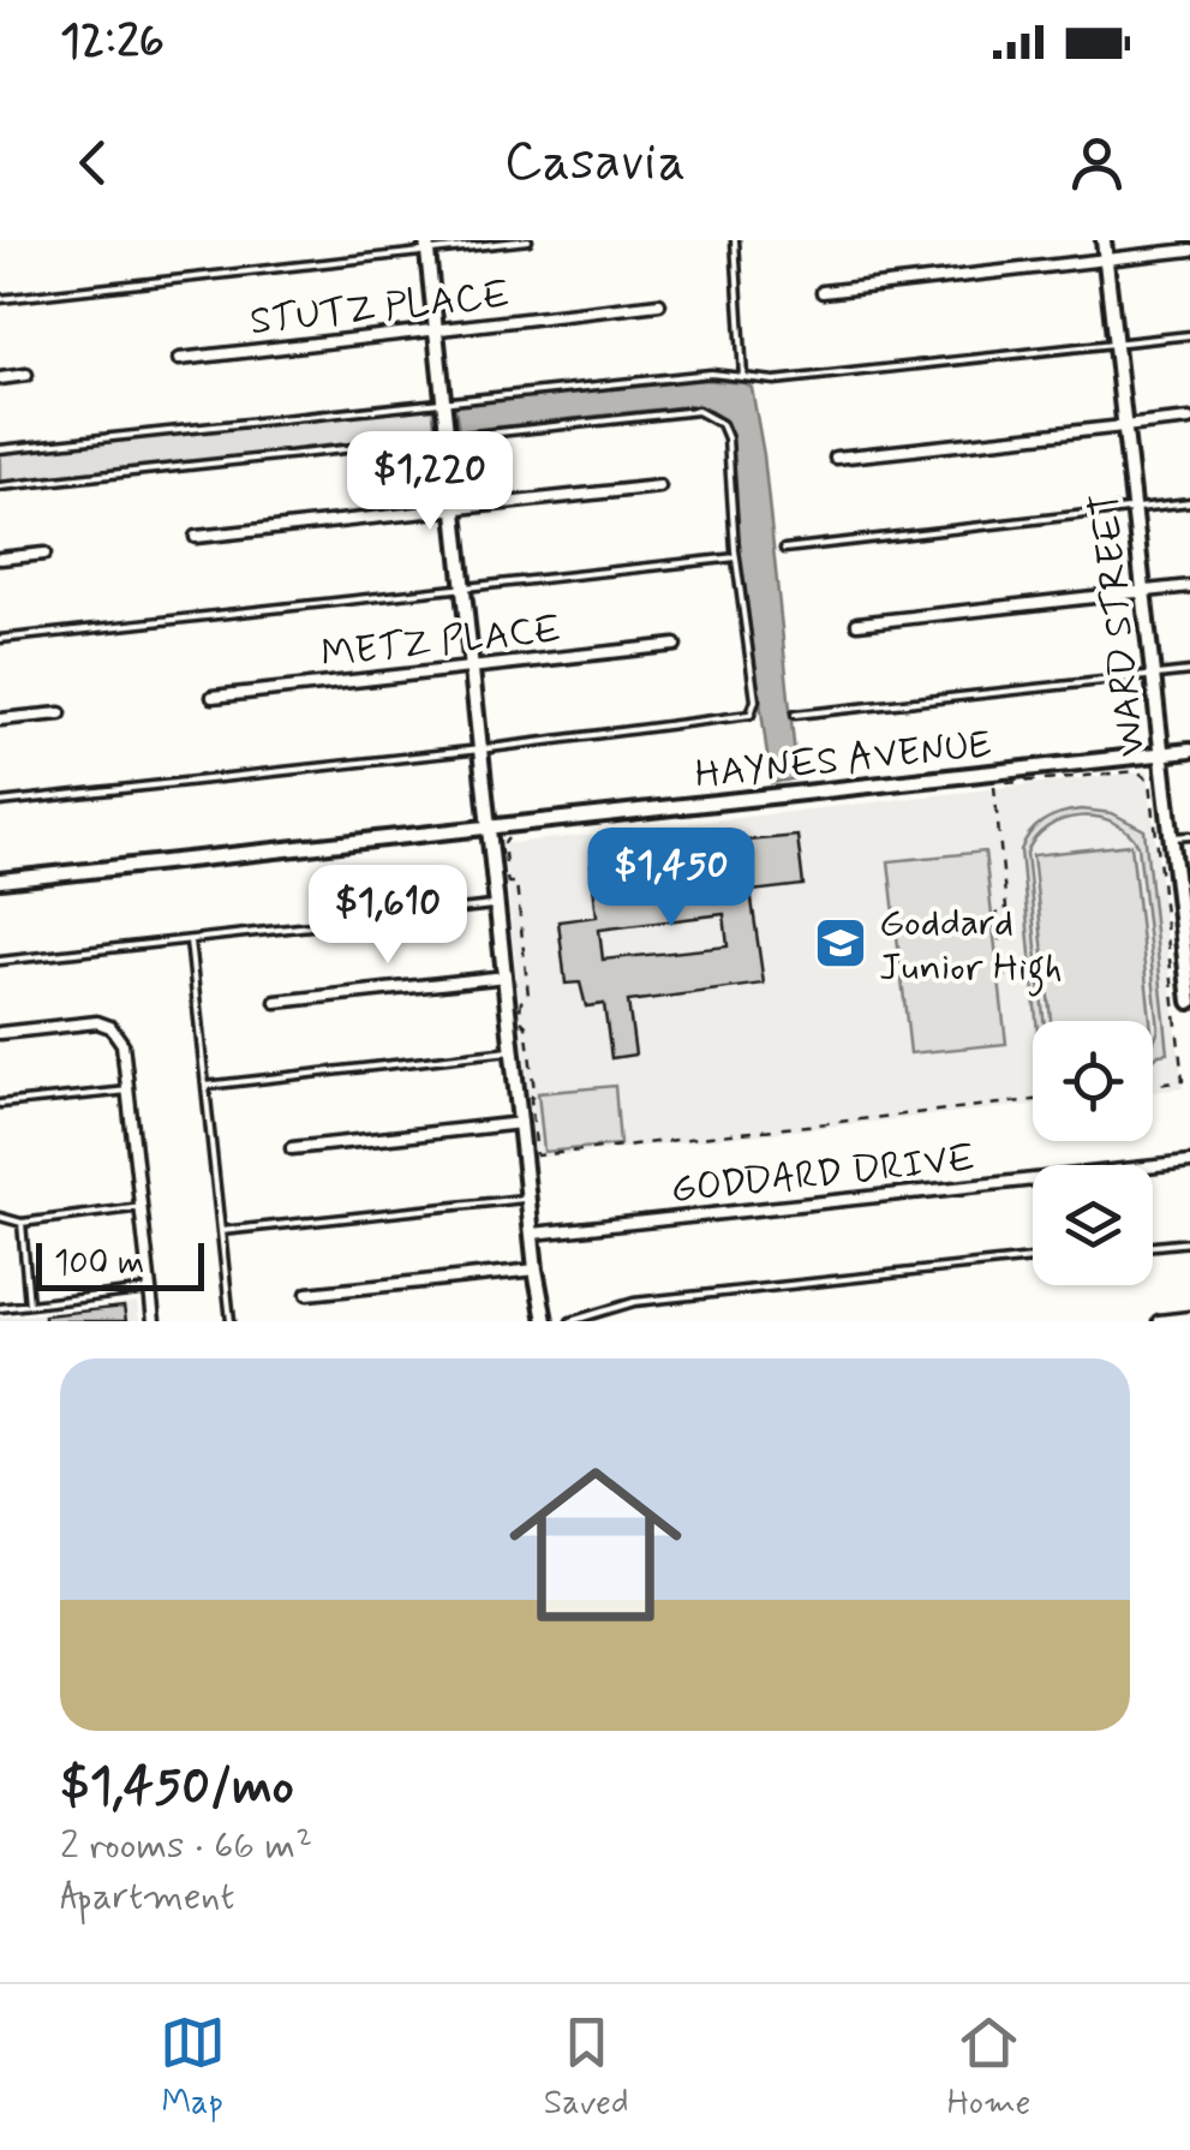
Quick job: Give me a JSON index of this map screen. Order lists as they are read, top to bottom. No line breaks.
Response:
{"streets":{"street":["STUTZ PLACE","WARD STREET","METZ PLACE","HAYNES AVENUE","GODDARD DRIVE"]},"crossings":[["WARD STREET","HAYNES AVENUE"]],"places":{"school or university":["Goddard Junior High"]},"scale_bar":"100 m","page":{"status":"12:26","header":"Casavia","price":["$1,220","$1,450","$1,610"],"scale":"100 m","list":[{"name":"$1,450/mo","note":"2 rooms · 66 m² · Apartment"}],"tabs":["Map","Saved","Home"]}}
